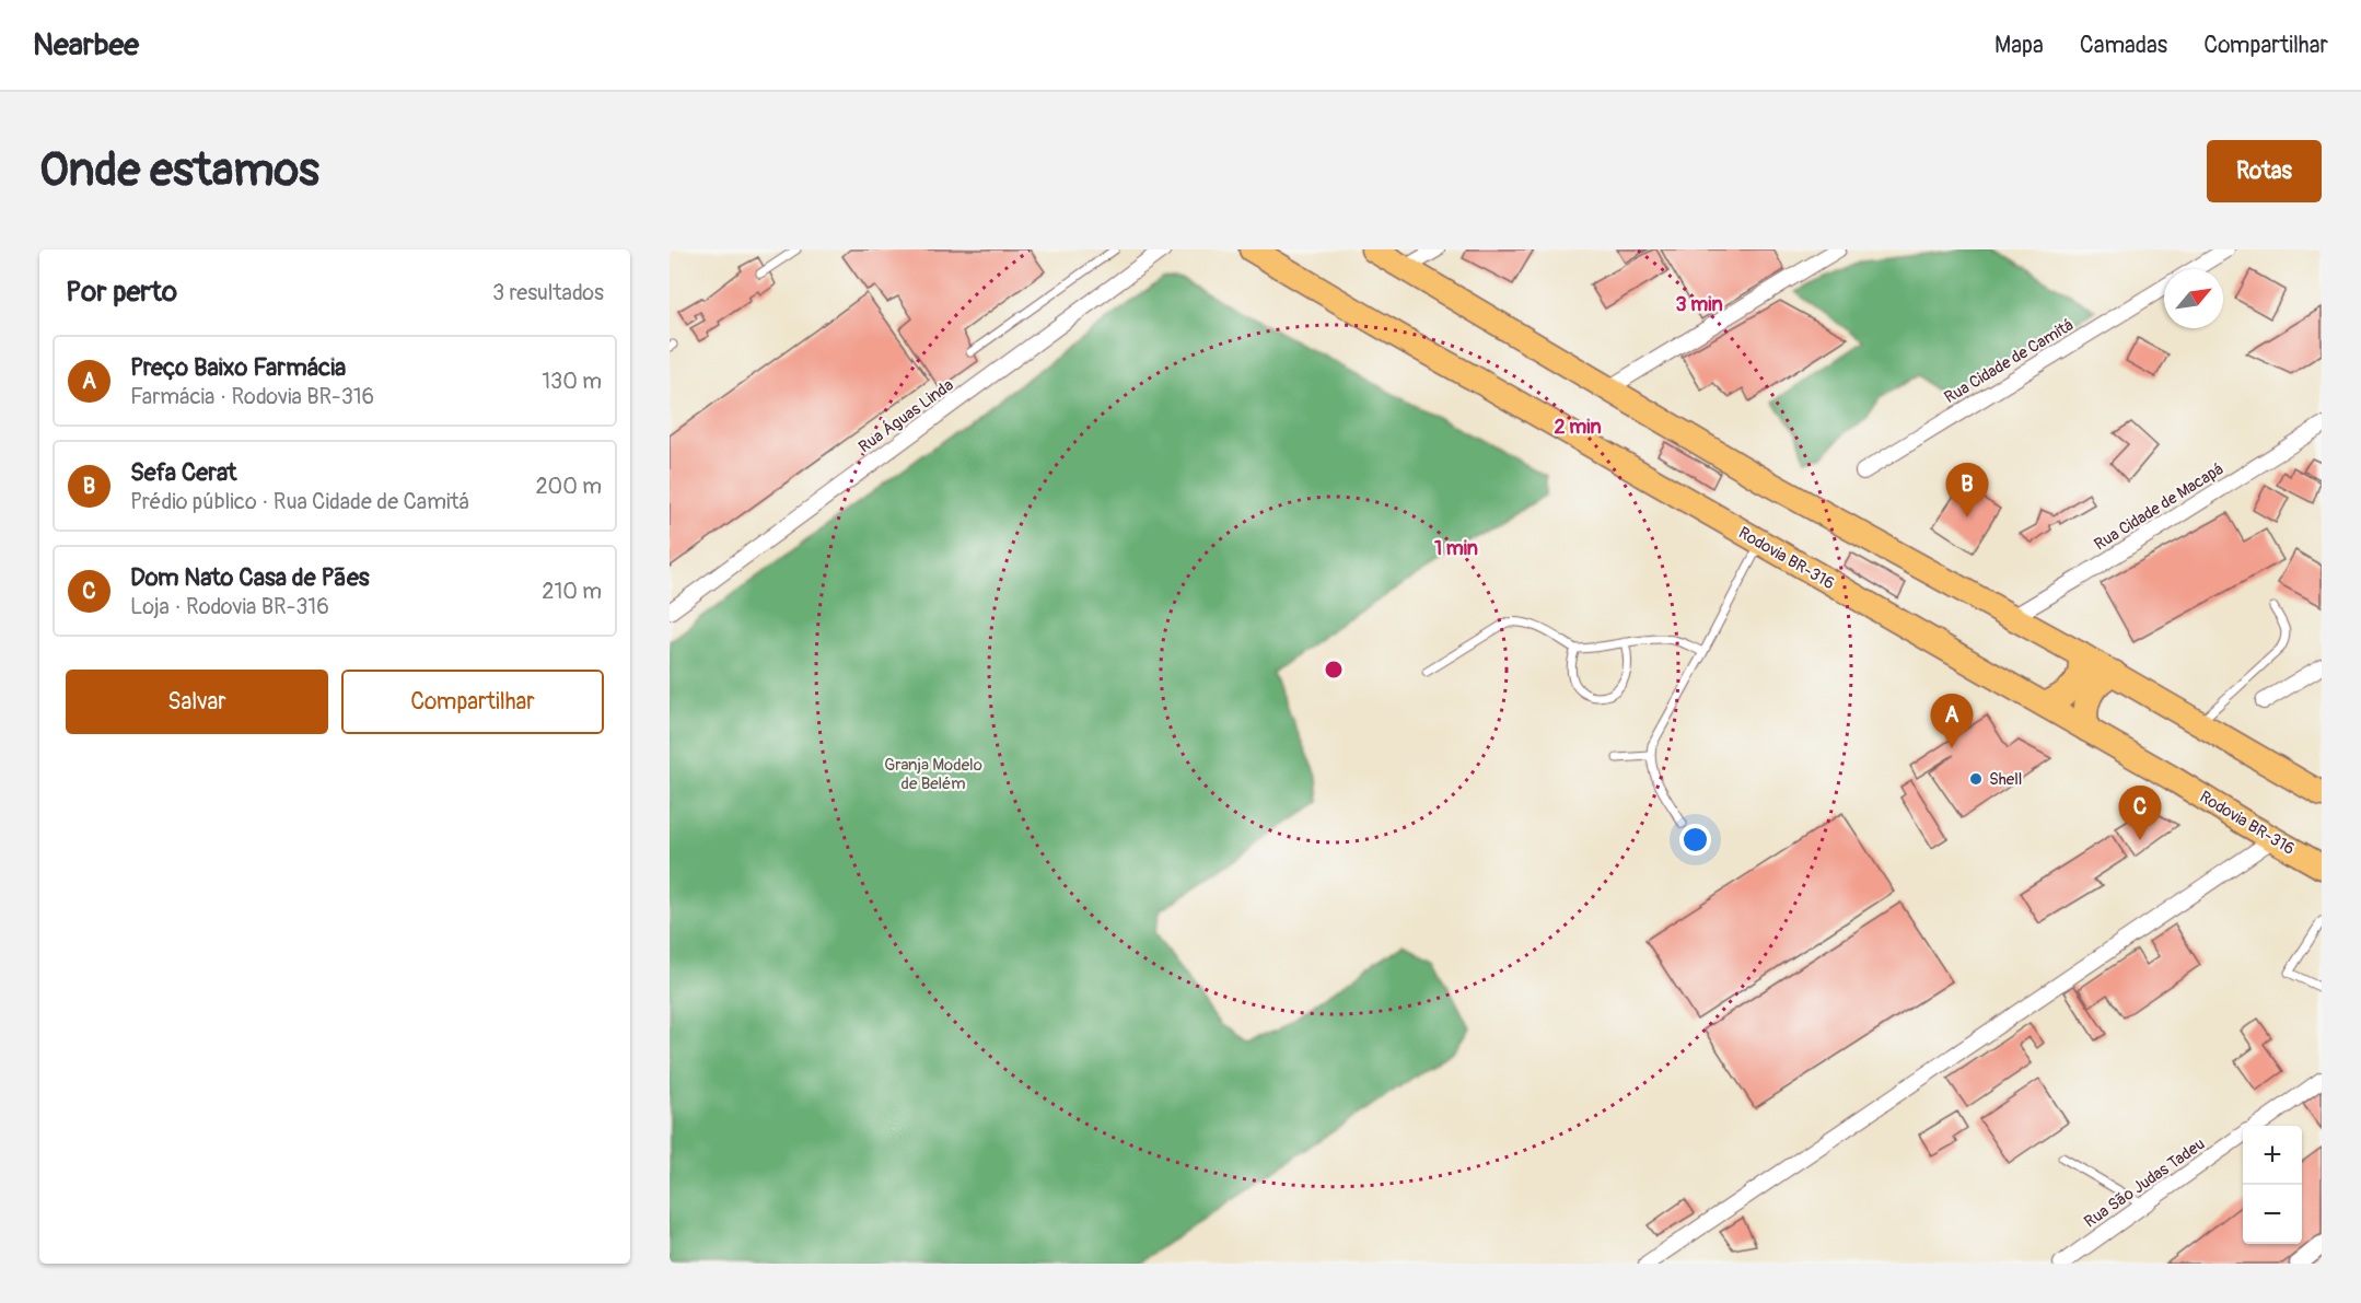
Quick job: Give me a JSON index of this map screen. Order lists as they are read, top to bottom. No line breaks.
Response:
{"streets":{"highway":["Rodovia BR-316"],"street":["Rua Cidade de Camitá","Rua Águas Linda","Rua Cidade de Macapá","Rua São Judas Tadeu"]},"parks":["Granja Modelo de Belém"],"places":["Shell"],"north":"top right","page":{"header":"Nearbee","nav":["Mapa","Camadas","Compartilhar"],"buttons":["Rotas",["Salvar","Compartilhar"]],"title":"Onde estamos","heading":["Por perto","3 resultados"],"list":[{"mark":"A","name":"Preço Baixo Farmácia","note":"Farmácia · Rodovia BR-316","value":"130 m"},{"mark":"B","name":"Sefa Cerat","note":"Prédio público · Rua Cidade de Camitá","value":"200 m"},{"mark":"C","name":"Dom Nato Casa de Pães","note":"Loja · Rodovia BR-316","value":"210 m"}],"pins":["B","A","C"],"map_buttons":["+","−"]},"rings":["3 min","2 min","1 min"]}
